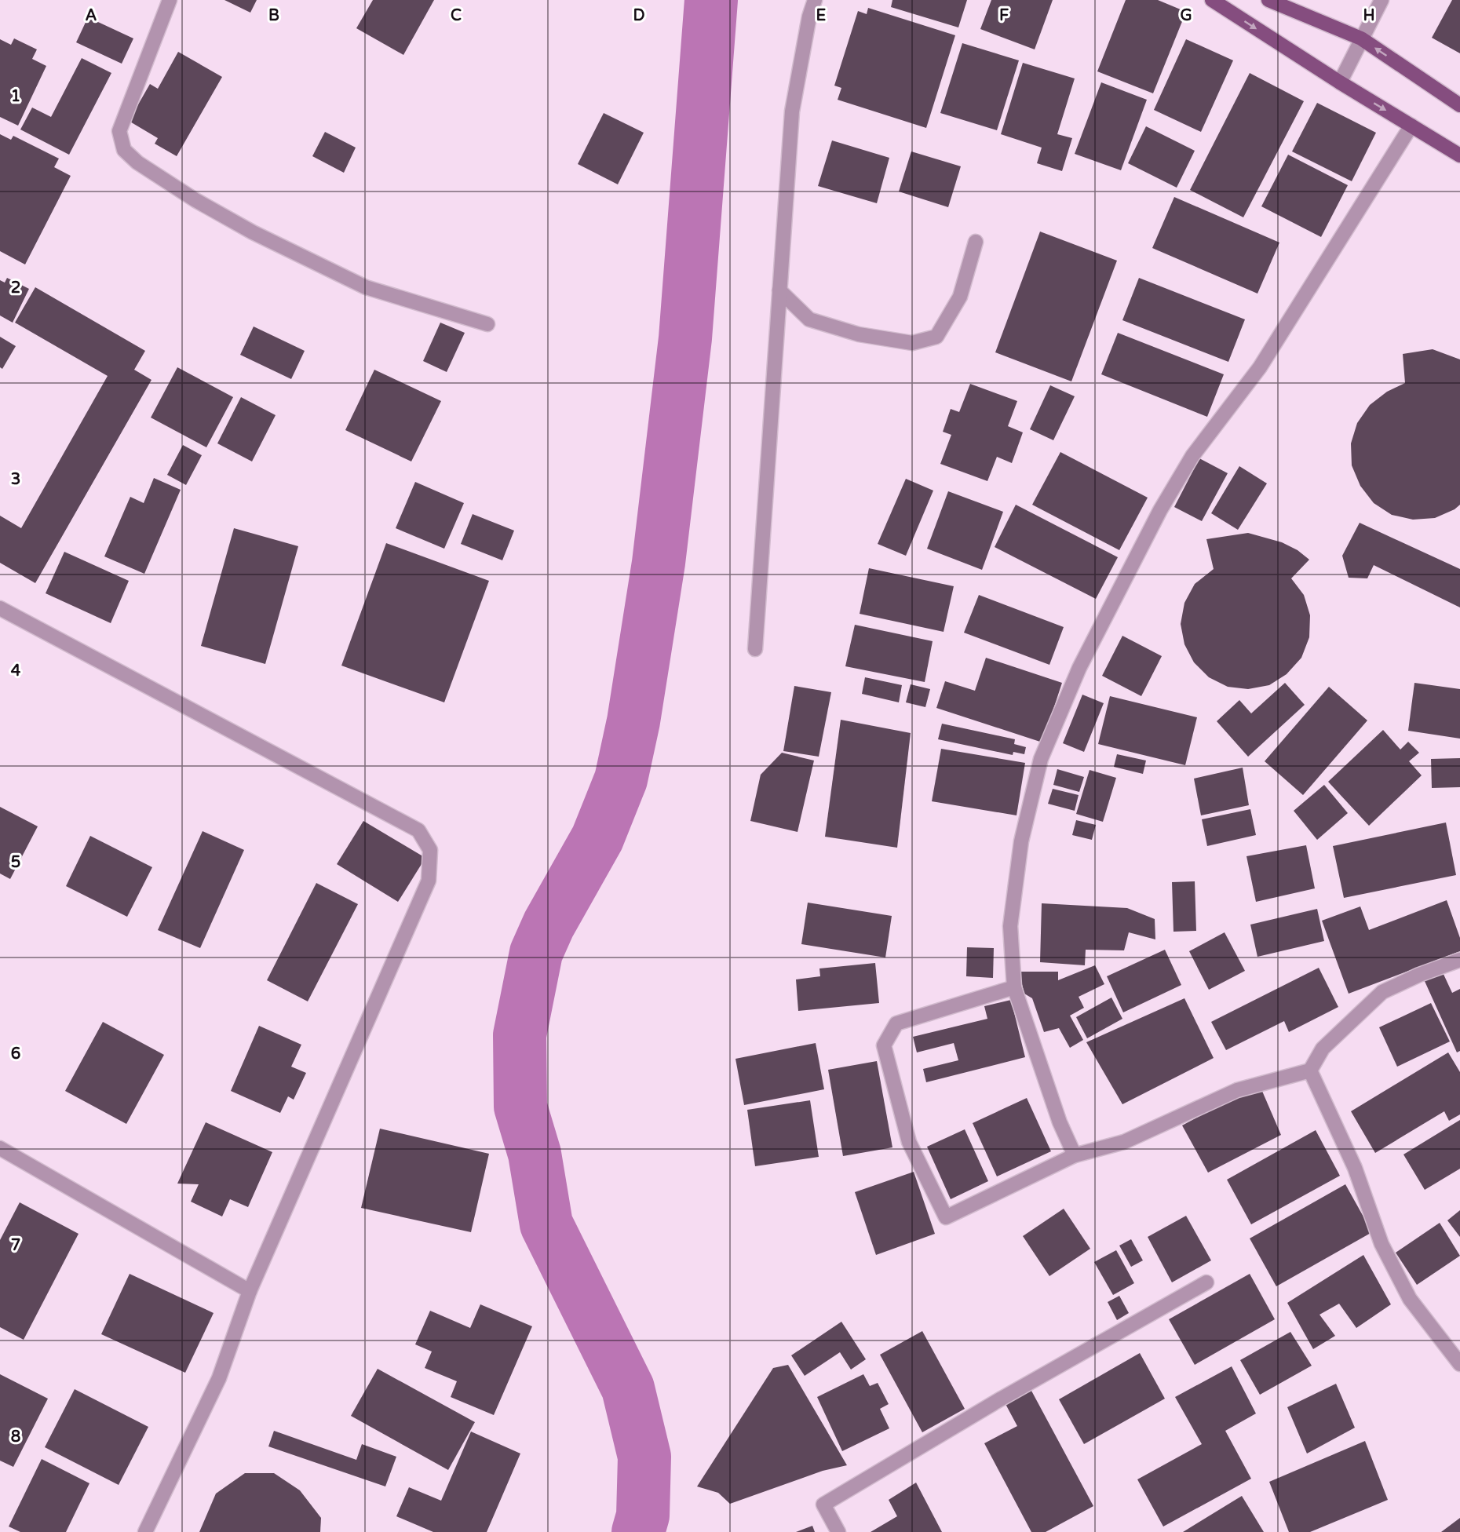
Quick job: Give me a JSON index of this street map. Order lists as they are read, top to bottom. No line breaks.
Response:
{"grid":{"columns":["A","B","C","D","E","F","G","H"],"rows":["1","2","3","4","5","6","7","8"]}}
